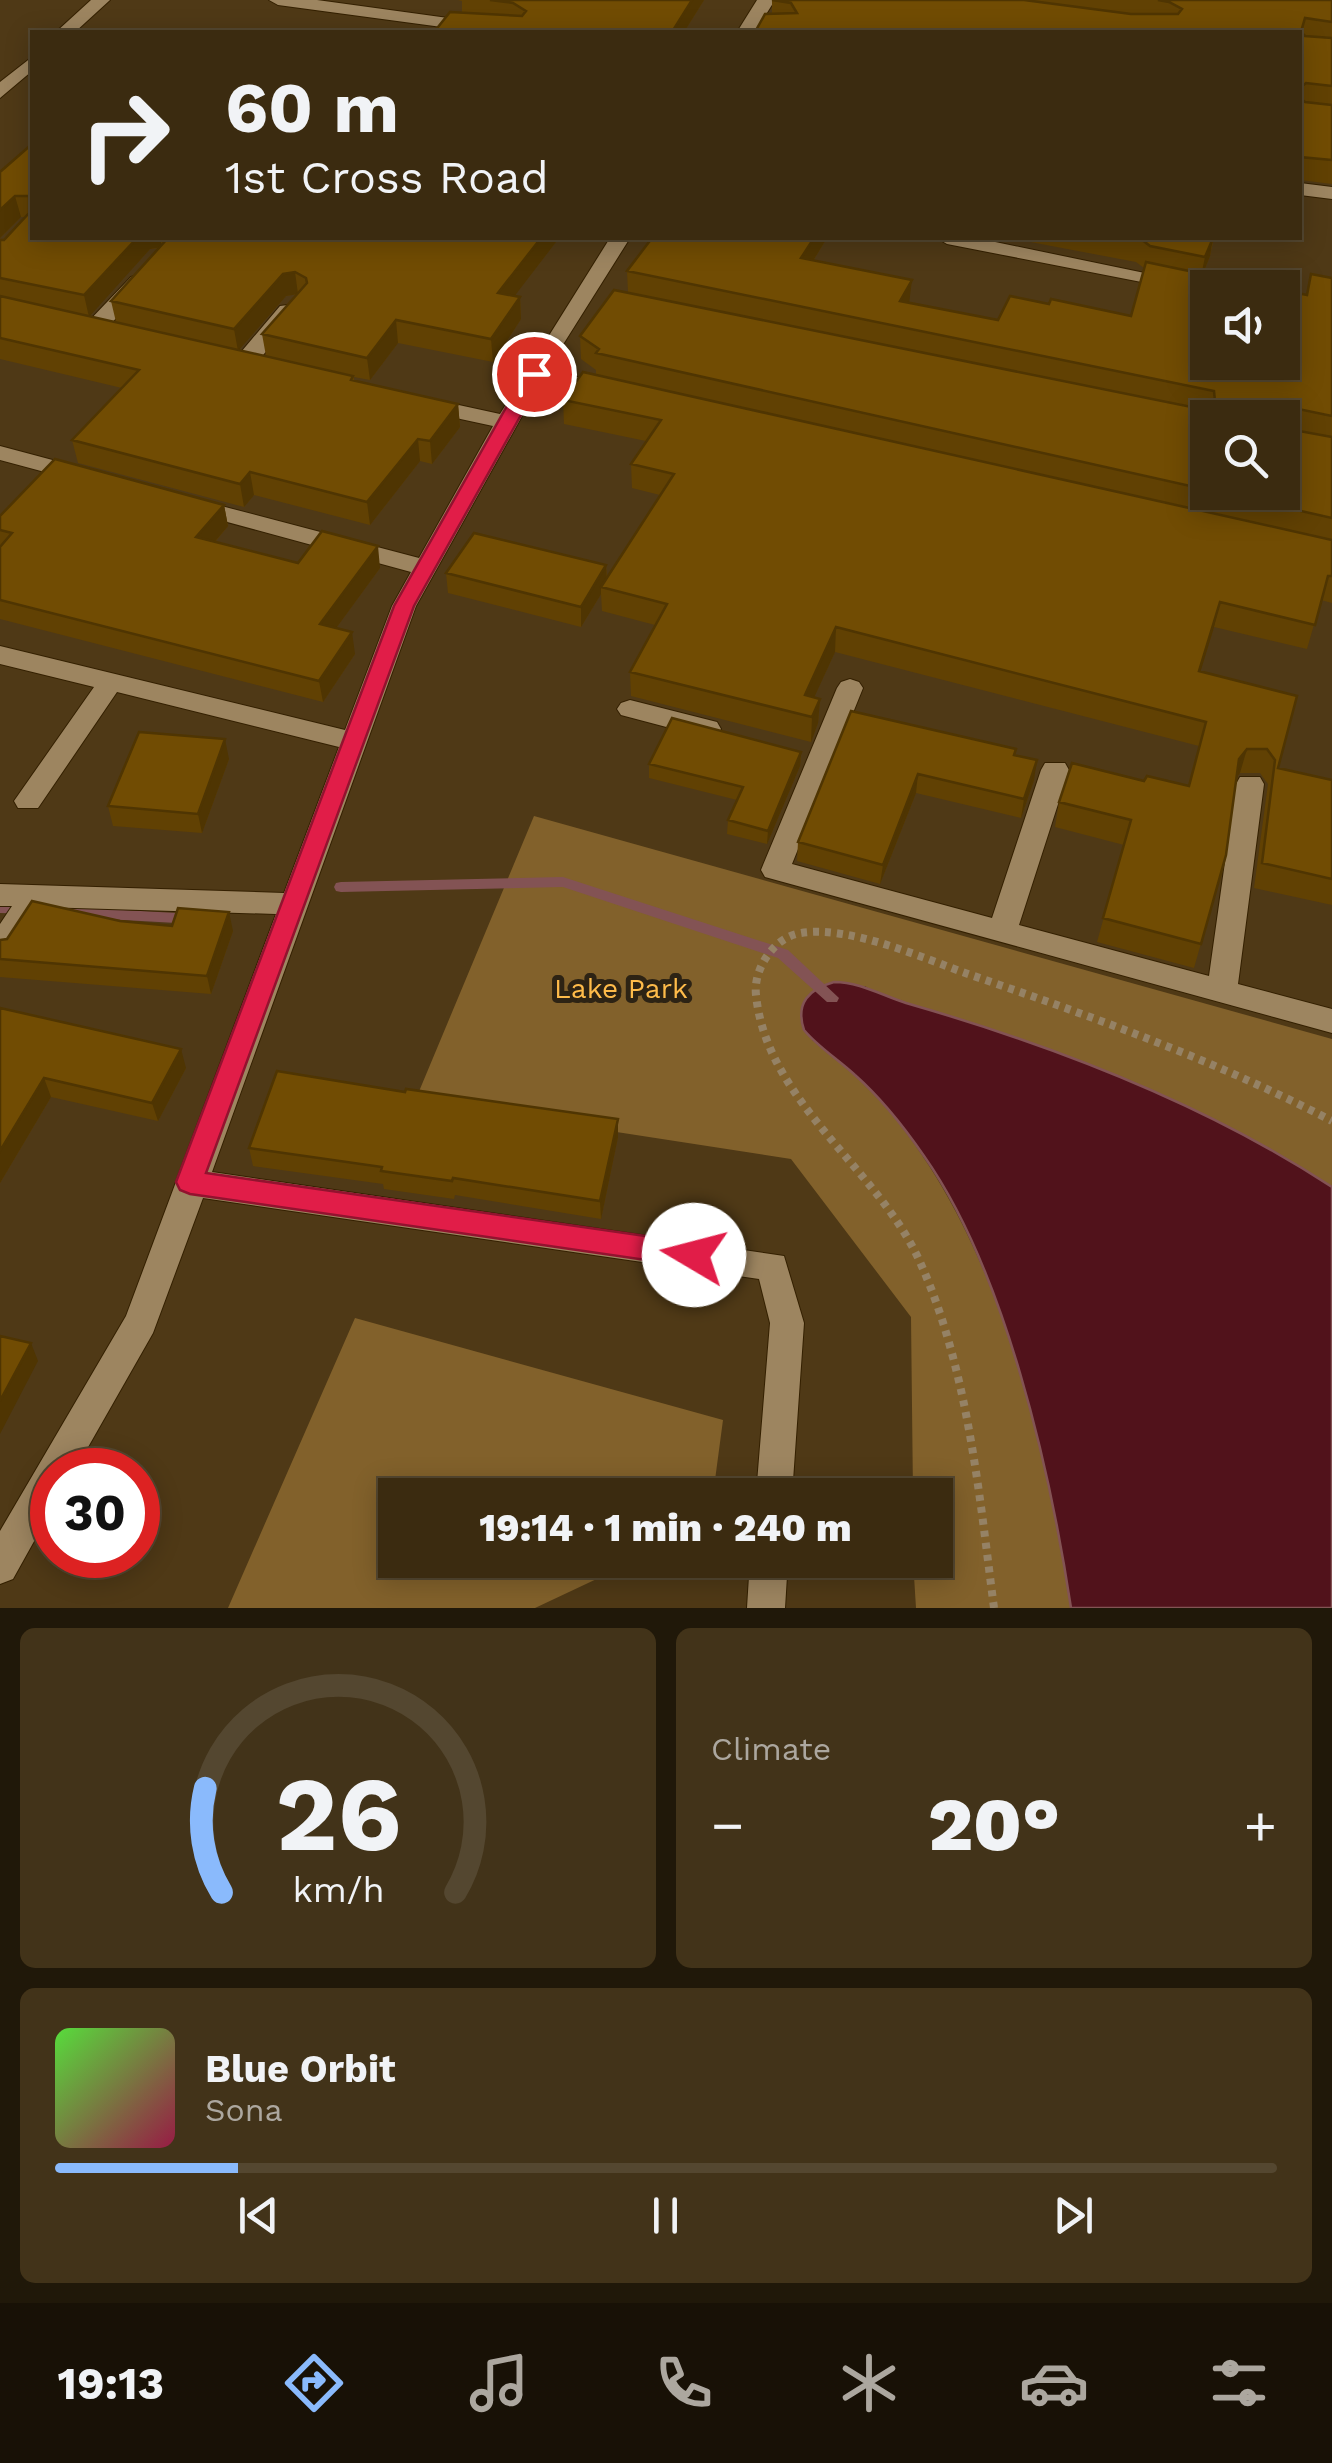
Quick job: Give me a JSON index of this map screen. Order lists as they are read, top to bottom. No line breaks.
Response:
{"parks":["Lake Park"],"page":{"turn":["60 m","1st Cross Road"],"limit":"30","trip":"19:14 · 1 min · 240 m","tile":"Climate","heat":["−","20°","+"],"song":["Blue Orbit","Sona"],"tabs":"19:13","gauge":["26","km/h"]}}
